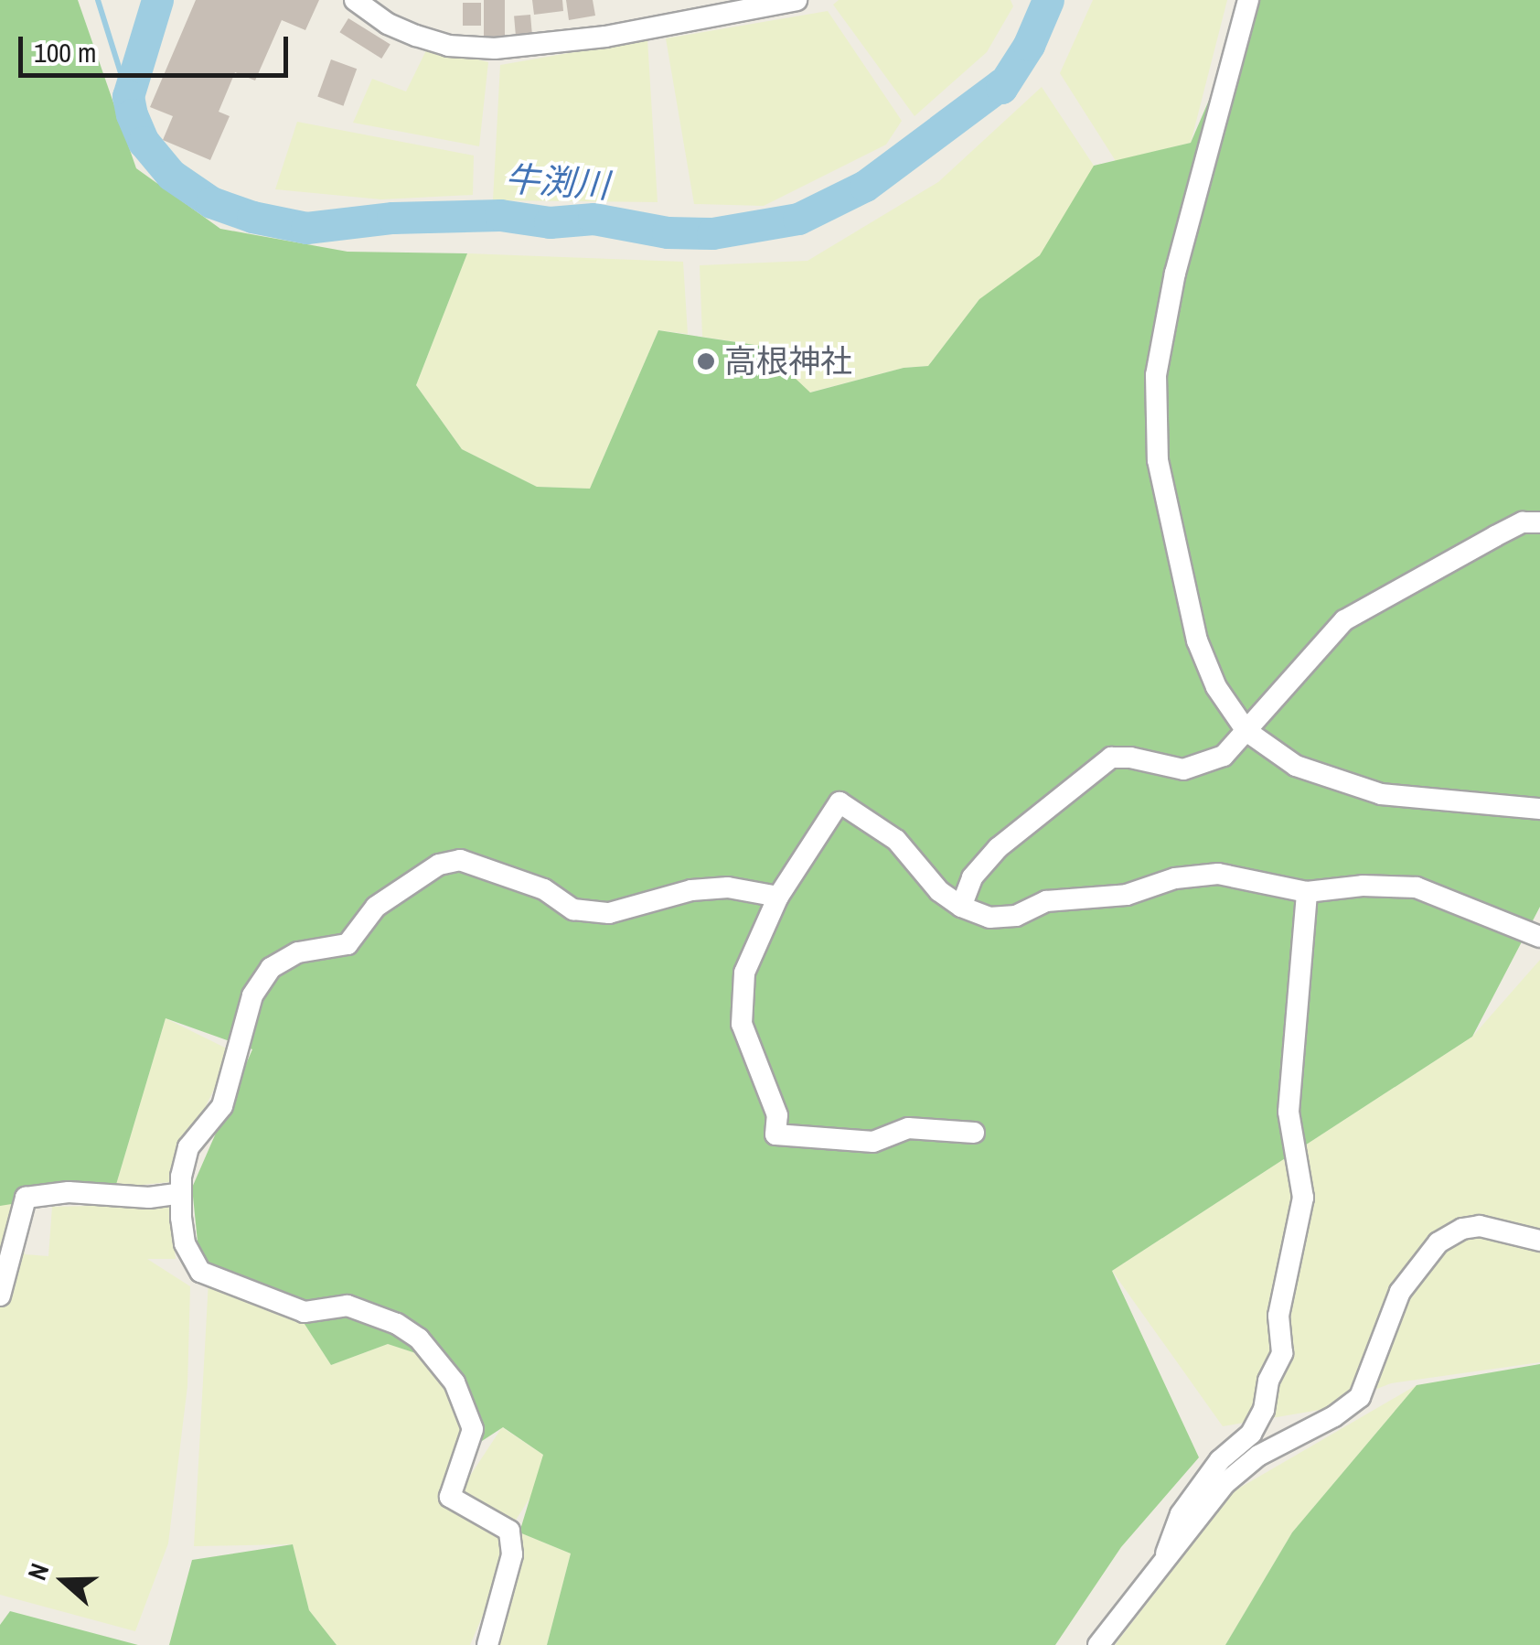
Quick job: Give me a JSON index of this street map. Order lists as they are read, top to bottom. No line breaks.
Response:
{"water":["牛渕川"],"places":["高根神社"],"scale_bar":"100 m","north":"left"}
